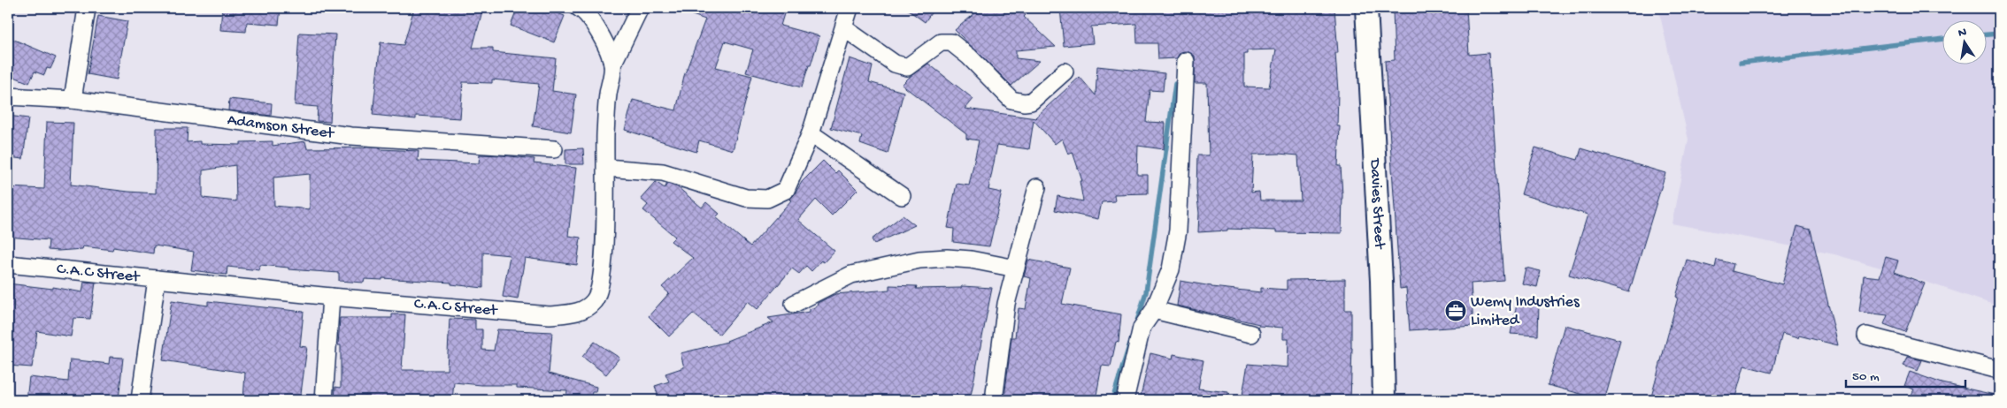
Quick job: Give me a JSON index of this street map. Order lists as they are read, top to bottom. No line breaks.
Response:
{"streets":{"street":["Adamson Street","Davies Street","C.A.C Street"]},"places":{"office":["Wemy Industries Limited"]},"scale_bar":"50 m","north":"top"}
